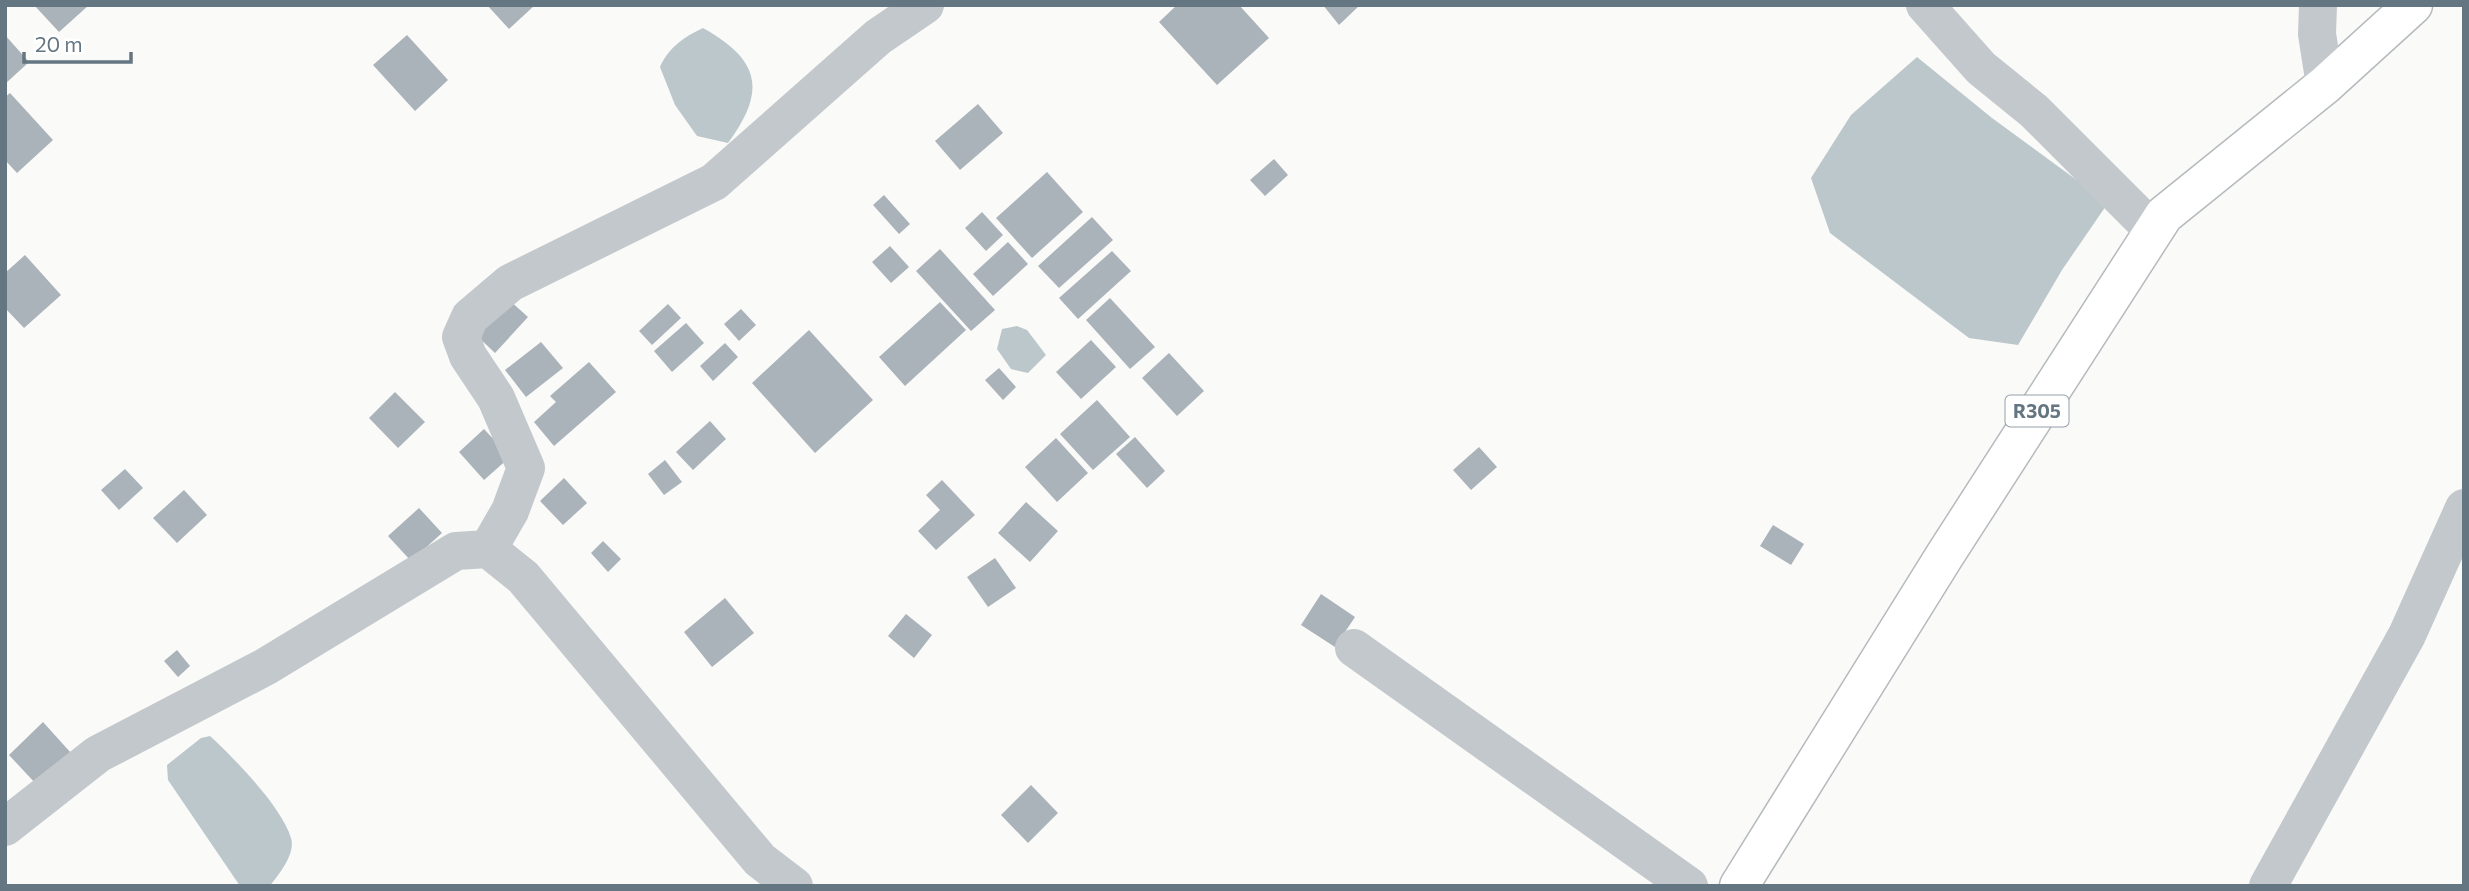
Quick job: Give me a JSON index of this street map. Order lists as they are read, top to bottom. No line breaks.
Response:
{"streets":{"main road":["R305"]},"scale_bar":"20 m"}
